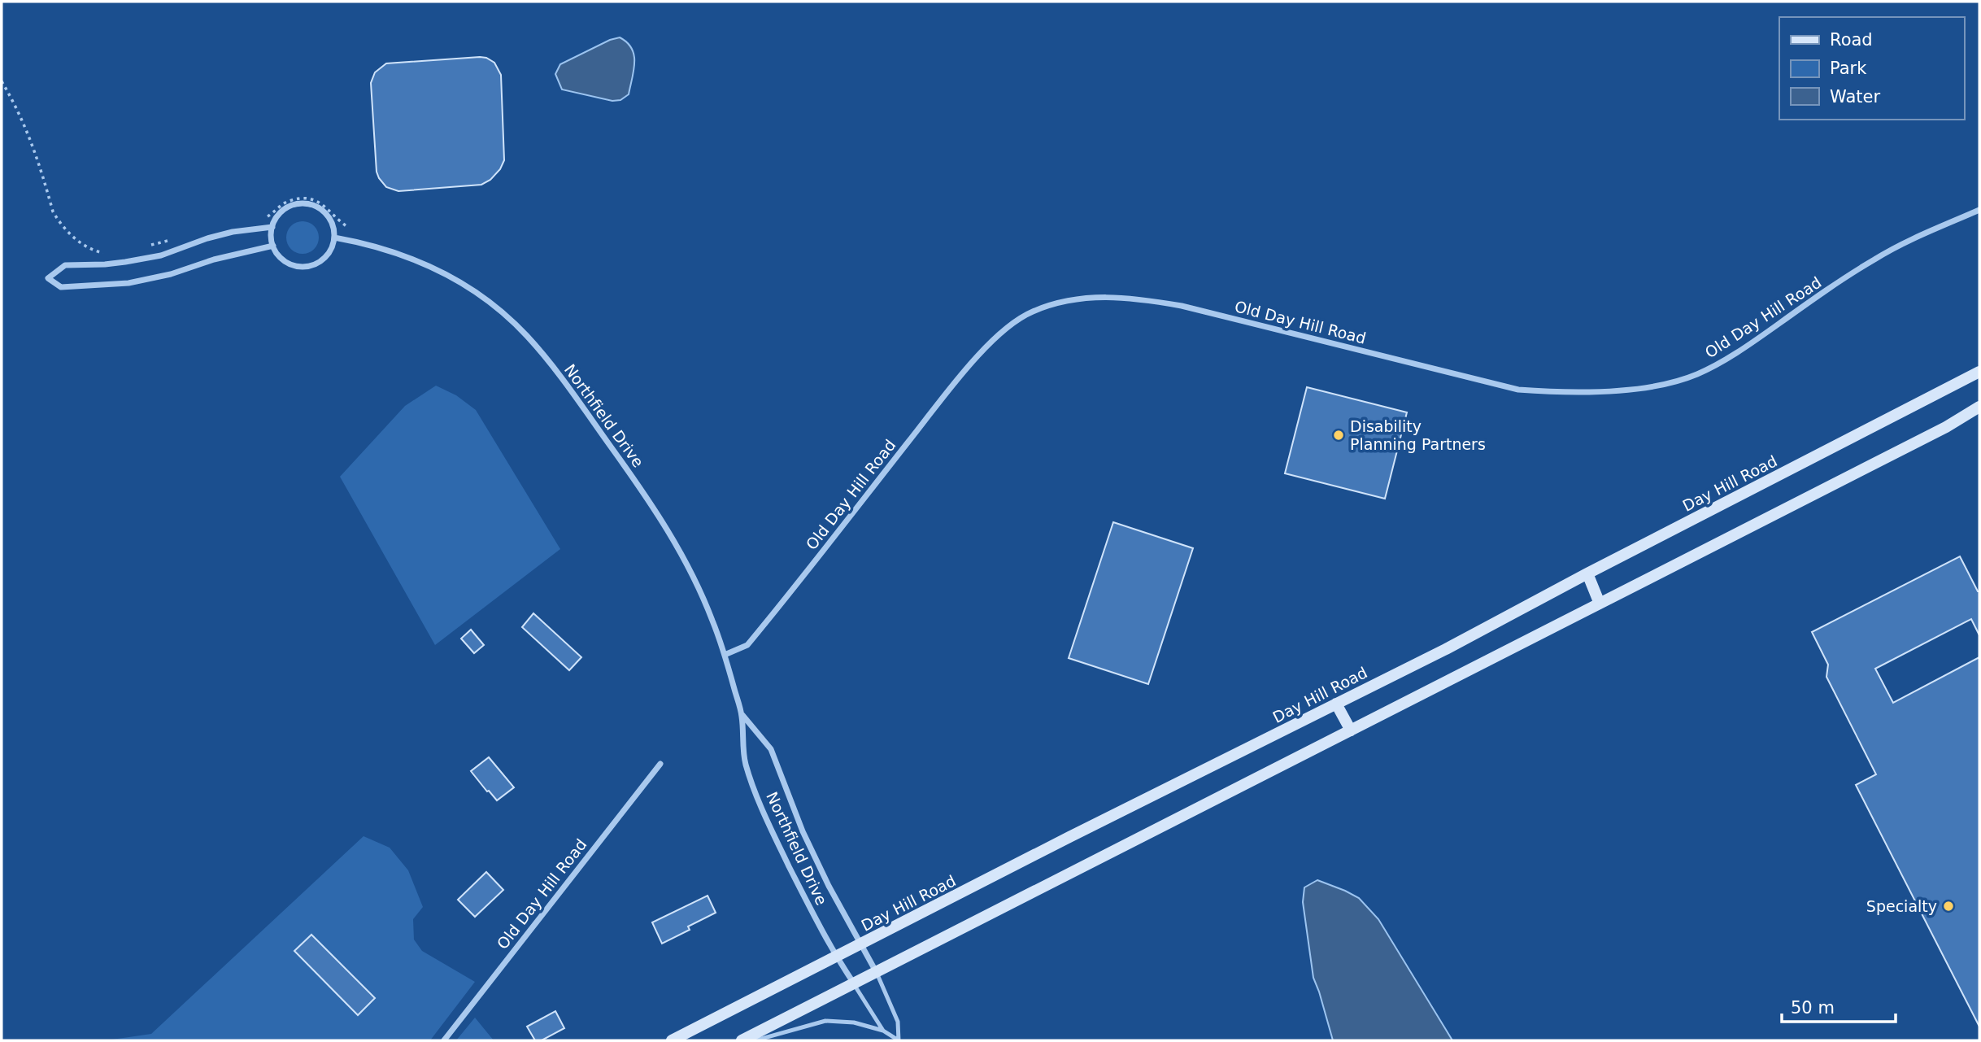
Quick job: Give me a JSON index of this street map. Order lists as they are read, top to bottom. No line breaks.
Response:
{"streets":{"main road":["Day Hill Road"],"street":["Old Day Hill Road","Northfield Drive"]},"crossings":[["Old Day Hill Road","Northfield Drive"],["Northfield Drive","Day Hill Road"]],"places":["Disability Planning Partners","Specialty"],"legend":["Road","Park","Water"],"scale_bar":"50 m"}
